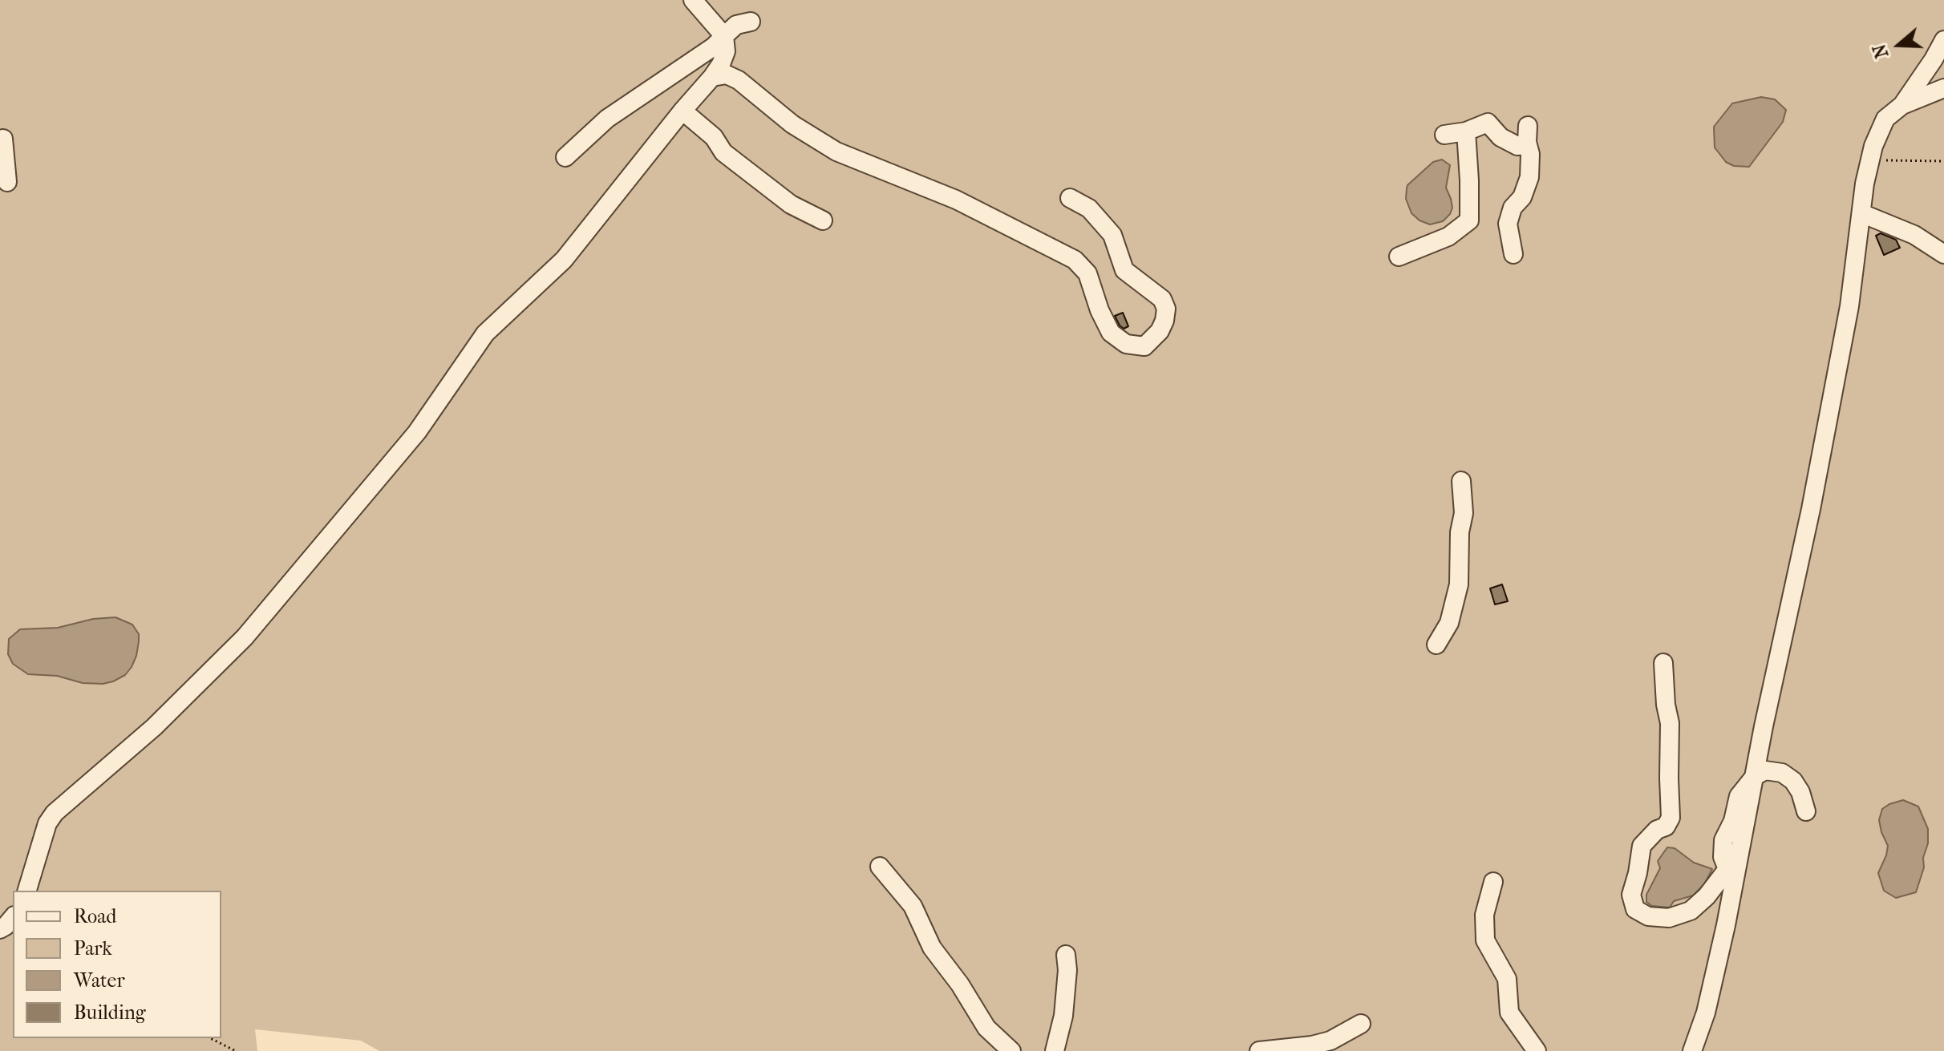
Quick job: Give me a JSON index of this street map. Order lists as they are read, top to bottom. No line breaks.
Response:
{"legend":["Road","Park","Water","Building"],"north":"left"}
